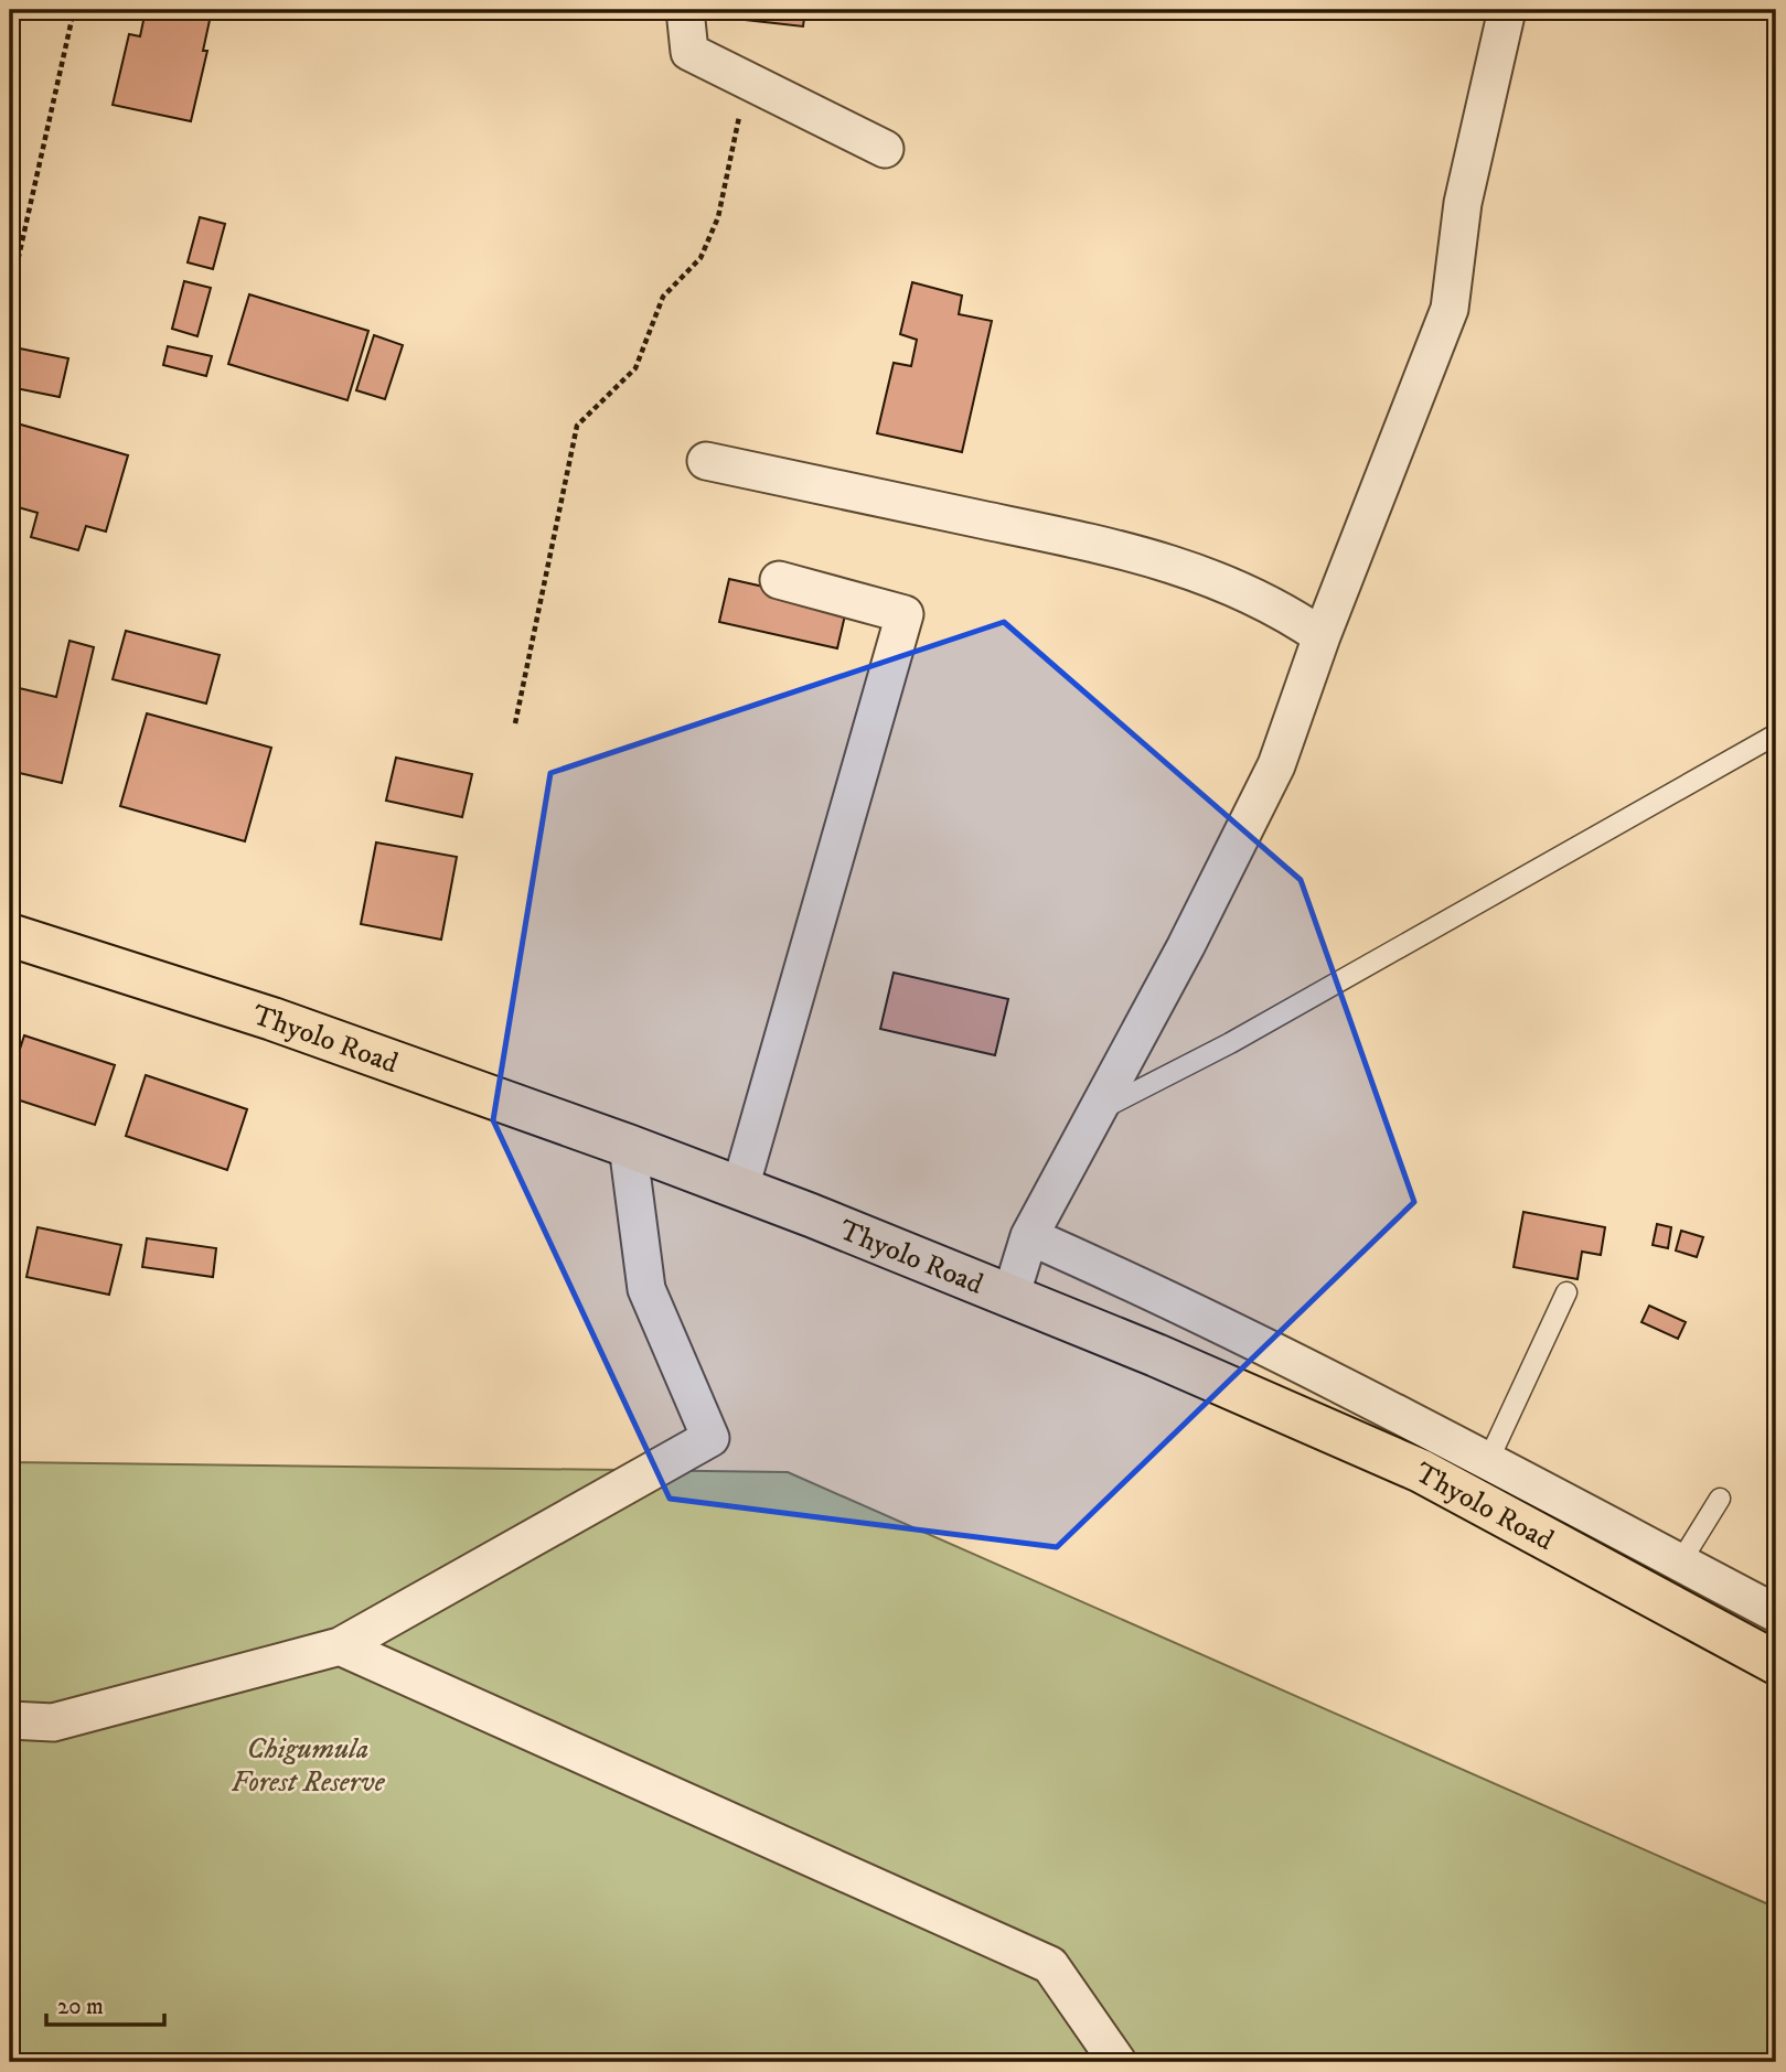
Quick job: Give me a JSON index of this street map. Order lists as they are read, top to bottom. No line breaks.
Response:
{"streets":{"highway":["Thyolo Road"]},"parks":["Chigumula Forest Reserve"],"scale_bar":"20 m"}
